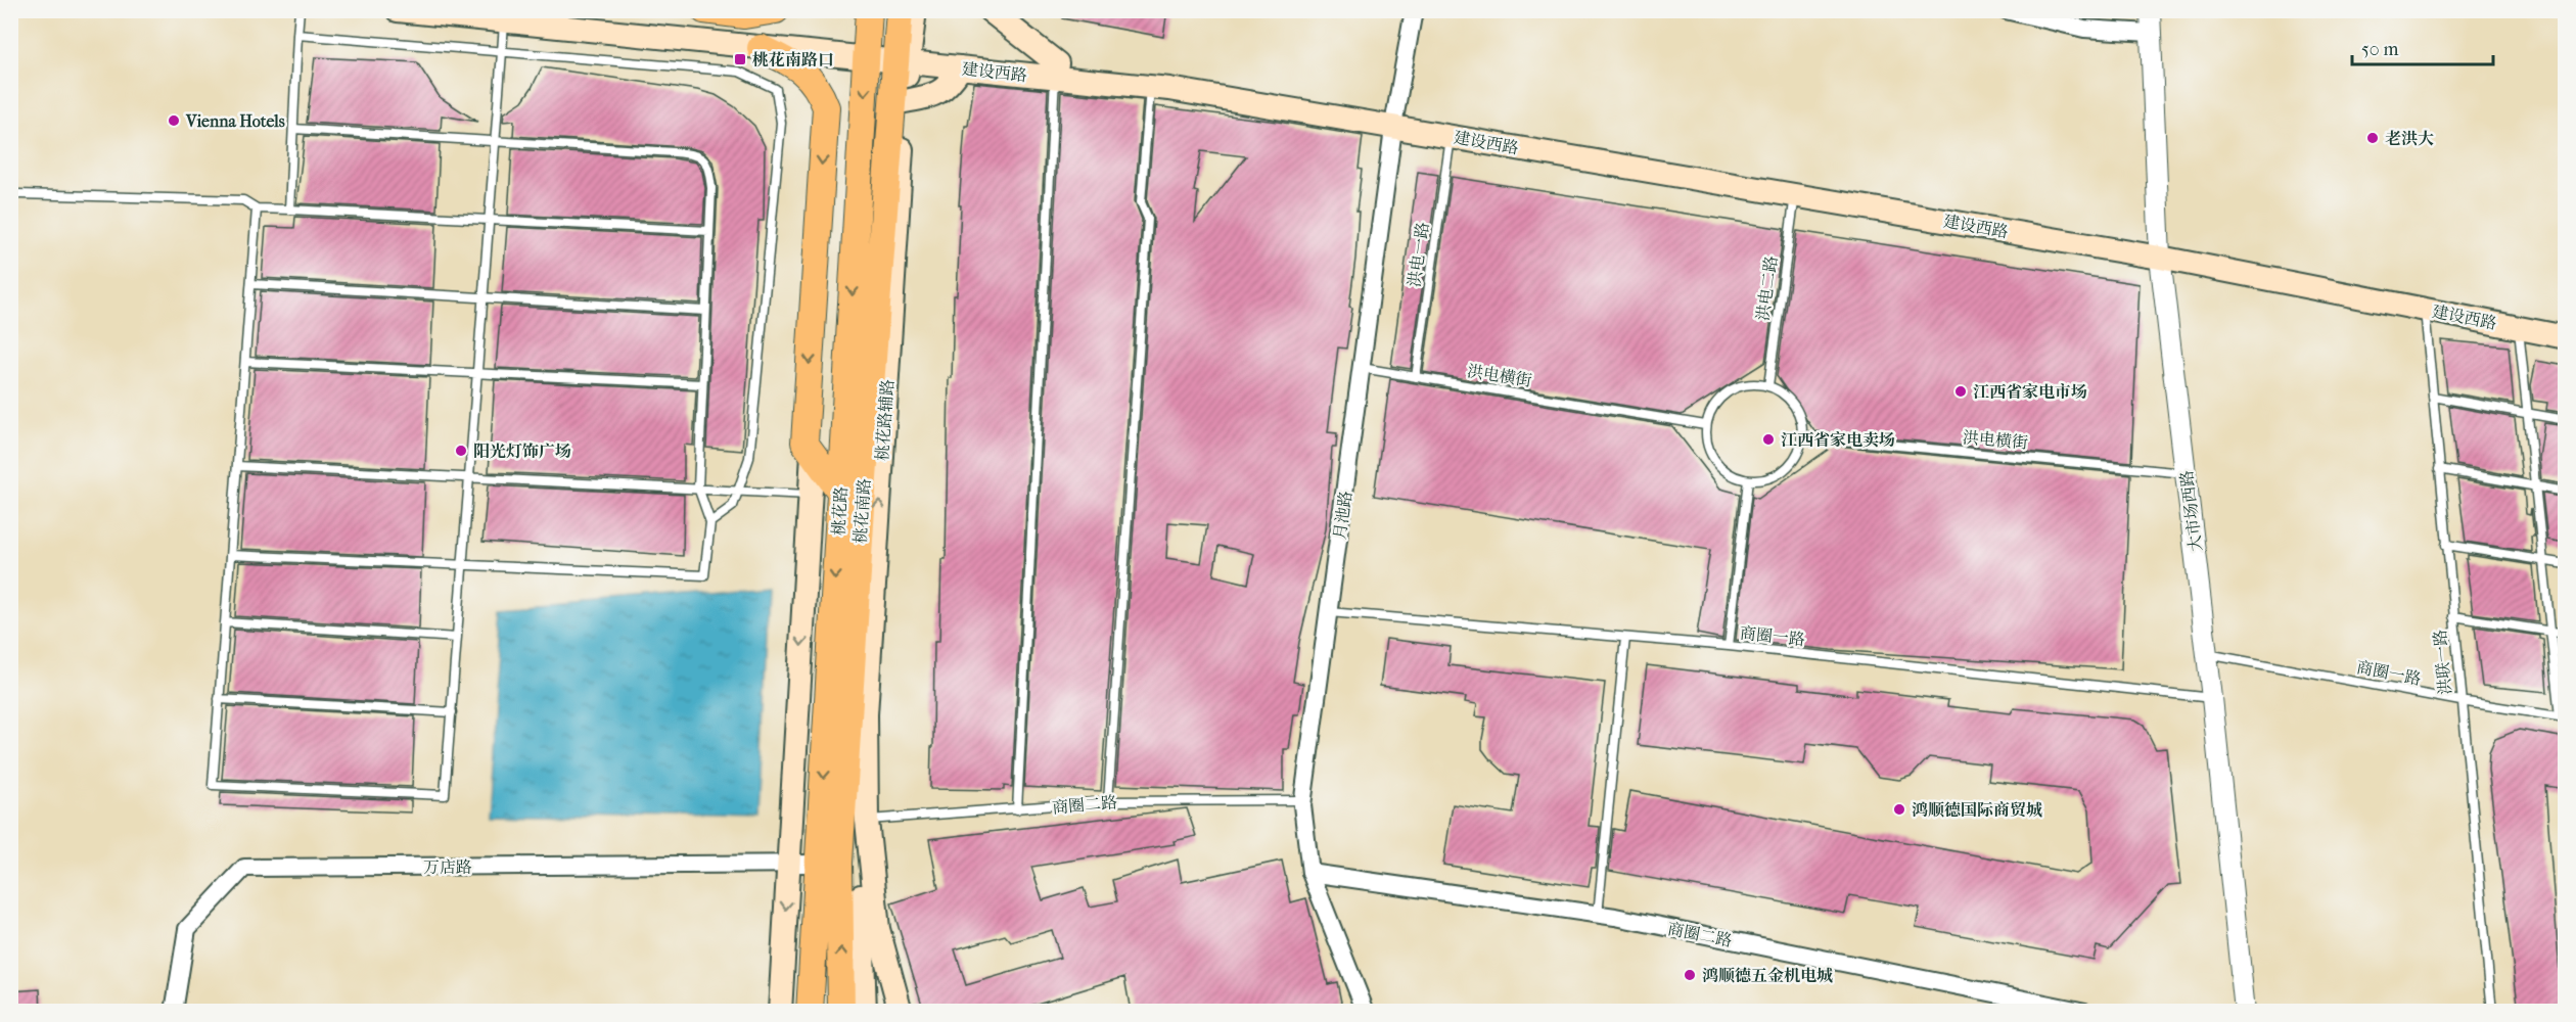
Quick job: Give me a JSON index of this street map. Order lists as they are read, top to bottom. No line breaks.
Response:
{"streets":{"main road":["建设西路","桃花路辅路","桃花路","桃花南路"],"street":["大市场西路","月池路","商圈二路","万店路"],"lane":["洪电一路","洪电二路","洪电横街","商圈一路","洪联一路"]},"crossings":[["建设西路","洪电一路"],["建设西路","洪电二路"],["建设西路","桃花路辅路"],["建设西路","桃花路"],["建设西路","桃花南路"],["建设西路","大市场西路"],["建设西路","月池路"],["建设西路","洪联一路"],["洪电一路","洪电横街"],["洪电二路","洪电横街"],["洪电横街","大市场西路"],["洪电横街","月池路"],["桃花路辅路","桃花南路"],["桃花路辅路","商圈二路"],["桃花路","桃花南路"],["桃花路","万店路"],["大市场西路","商圈一路"],["月池路","商圈一路"],["月池路","商圈二路"],["商圈一路","洪联一路"]],"places":{"transit":["桃花南路口"],"other":["Vienna Hotels","老洪大","江西省家电市场","江西省家电卖场","阳光灯饰广场","鸿顺德国际商贸城","鸿顺德五金机电城"]},"scale_bar":"50 m"}
